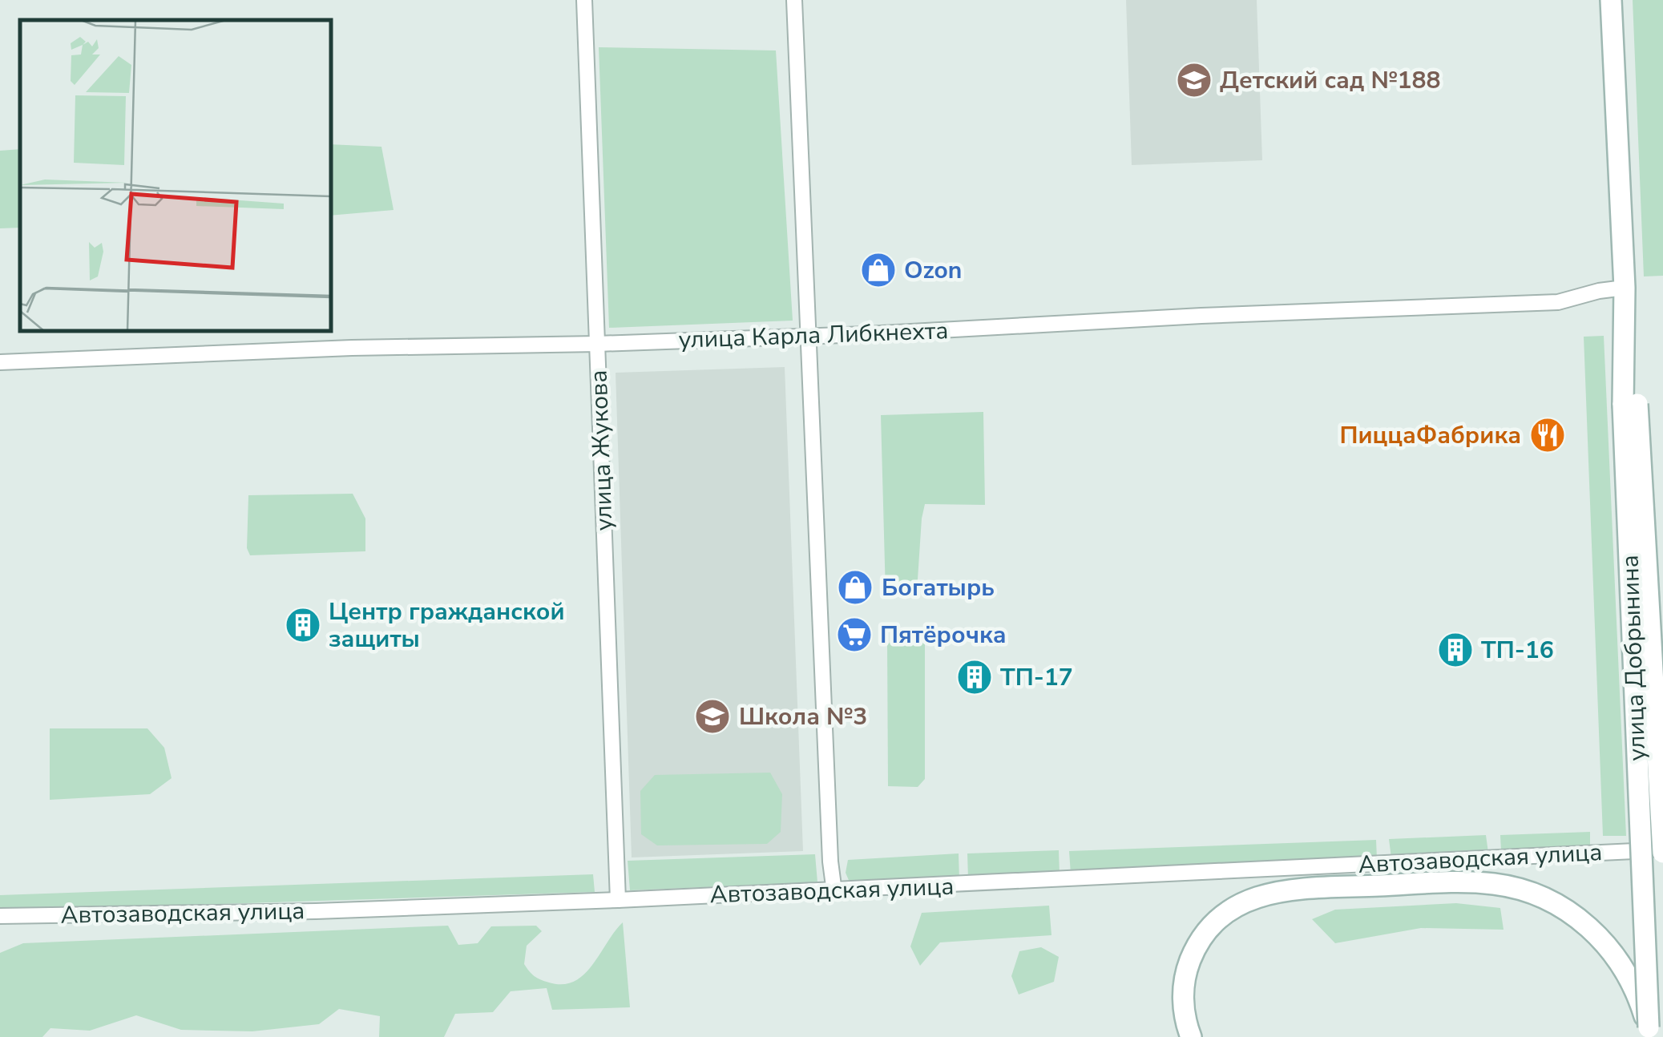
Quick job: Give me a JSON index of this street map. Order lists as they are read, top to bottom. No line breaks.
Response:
{"streets":{"main road":["улица Добрынина"],"street":["улица Карла Либкнехта","улица Жукова","Автозаводская улица"]},"crossings":[["улица Карла Либкнехта","улица Жукова"],["улица Карла Либкнехта","улица Добрынина"],["улица Жукова","Автозаводская улица"],["улица Добрынина","Автозаводская улица"]],"places":{"school or university":["Детский сад №188","Школа №3"],"shop":["Ozon","Богатырь"],"restaurant":["ПиццаФабрика"],"building":["Центр гражданской защиты","ТП-16","ТП-17"],"supermarket":["Пятёрочка"]}}
